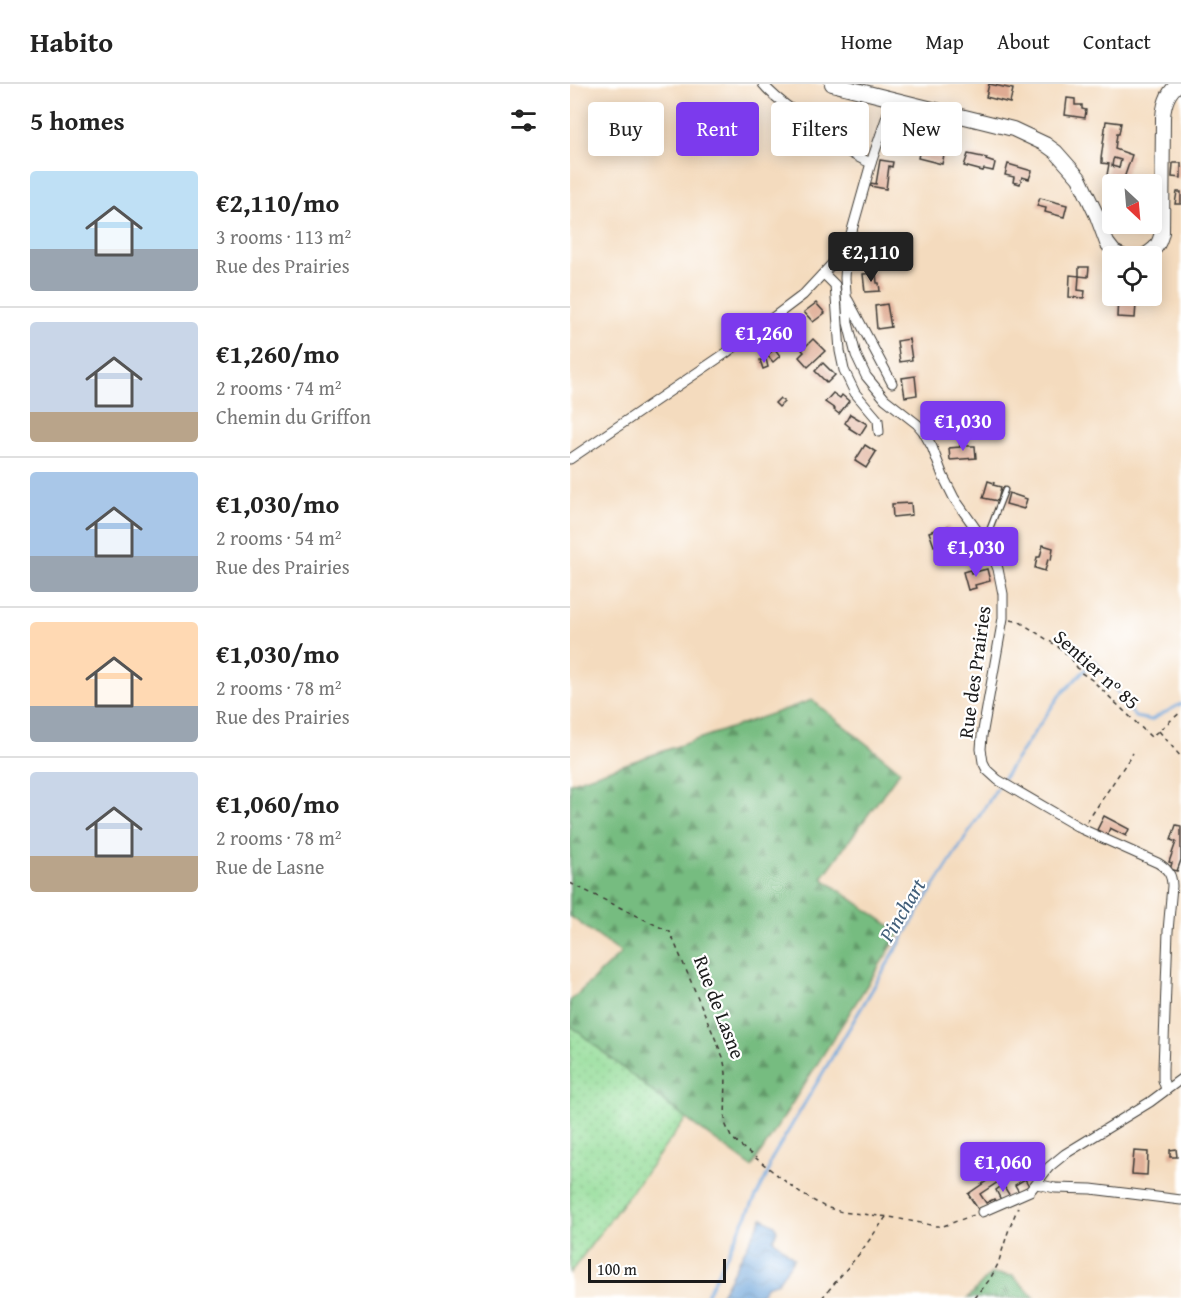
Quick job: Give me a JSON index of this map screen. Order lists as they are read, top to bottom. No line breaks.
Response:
{"streets":{"street":["Rue des Prairies"],"path":["Sentier nᵒ 85","Rue de Lasne"]},"crossings":[["Sentier nᵒ 85","Rue des Prairies"]],"water":["Pinchart"],"scale_bar":"100 m","north":"bottom right","page":{"header":"Habito","nav":["Home","Map","About","Contact"],"heading":"5 homes","chip":["Buy","Rent","Filters","New"],"list":[{"name":"€2,110/mo","note":"3 rooms · 113 m² · Rue des Prairies"},{"name":"€1,260/mo","note":"2 rooms · 74 m² · Chemin du Griffon"},{"name":"€1,030/mo","note":"2 rooms · 54 m² · Rue des Prairies"},{"name":"€1,030/mo","note":"2 rooms · 78 m² · Rue des Prairies"},{"name":"€1,060/mo","note":"2 rooms · 78 m² · Rue de Lasne"}],"price":["€2,110","€1,260","€1,030","€1,030","€1,060"],"scale":"100 m"}}
